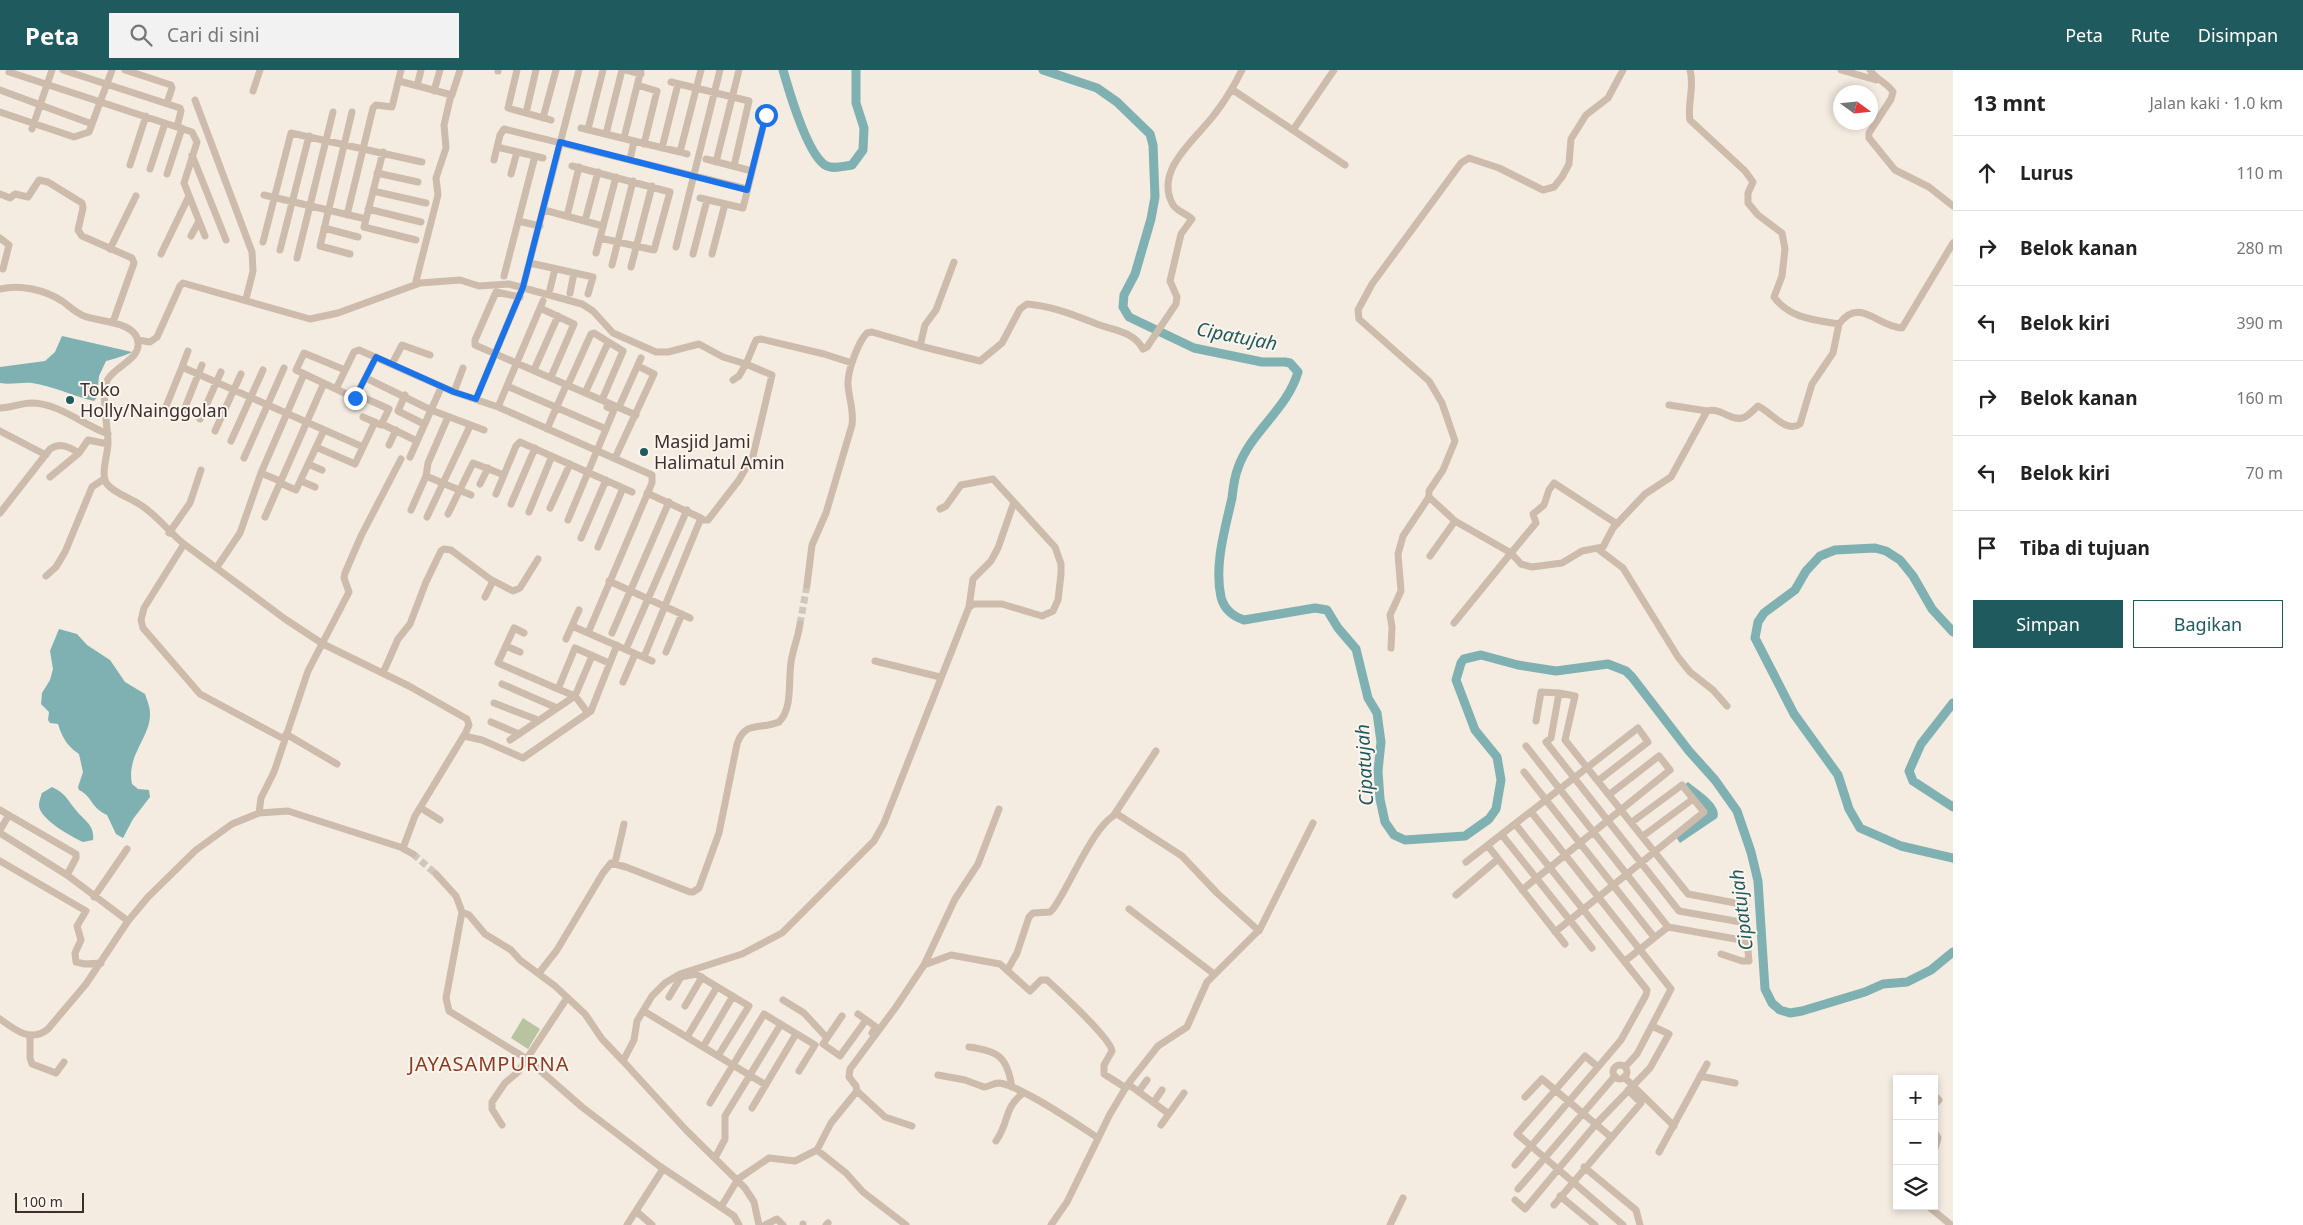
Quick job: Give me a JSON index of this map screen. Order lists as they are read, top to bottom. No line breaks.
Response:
{"districts":["JAYASAMPURNA"],"water":["Cipatujah"],"places":["Toko Holly/Nainggolan","Masjid Jami Halimatul Amin"],"scale_bar":"100 m","north":"right","page":{"header":"Peta","search":"Cari di sini","nav":["Peta","Rute","Disimpan"],"heading":["13 mnt","Jalan kaki · 1.0 km"],"list":[["Lurus","110 m"],["Belok kanan","280 m"],["Belok kiri","390 m"],["Belok kanan","160 m"],["Belok kiri","70 m"],"Tiba di tujuan"],"buttons":["Simpan","Bagikan"],"map_buttons":["+","−"],"scale":"100 m"}}
